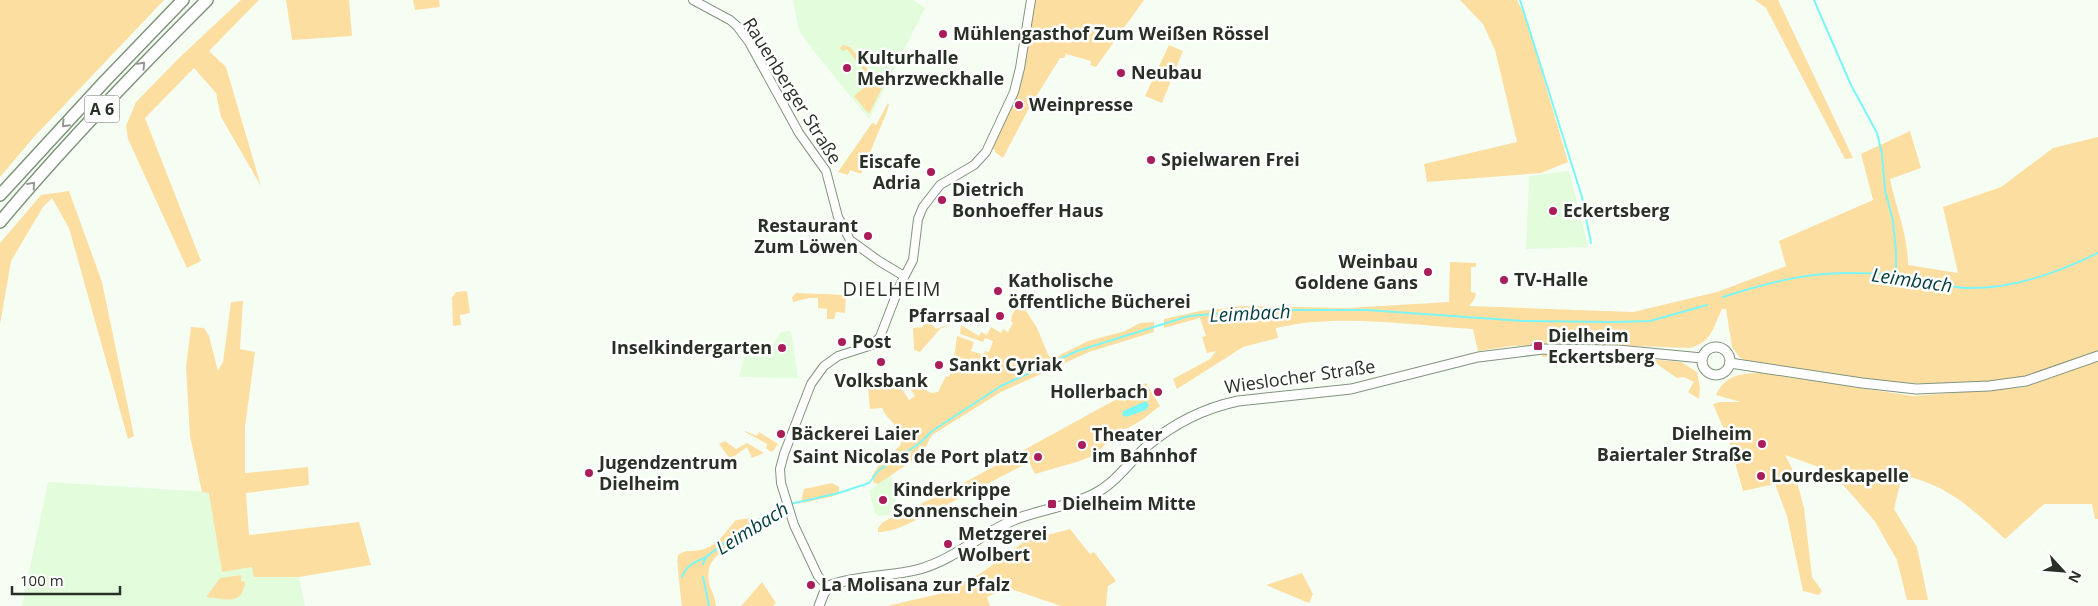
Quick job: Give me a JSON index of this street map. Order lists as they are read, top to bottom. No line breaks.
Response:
{"streets":{"highway":["A 6"],"main road":["Wieslocher Straße"],"street":["Rauenberger Straße"]},"districts":["DIELHEIM"],"water":["Leimbach"],"places":{"other":["Mühlengasthof Zum Weißen Rössel","Kulturhalle Mehrzweckhalle","Neubau","Weinpresse","Spielwaren Frei","Eiscafe Adria","Dietrich Bonhoeffer Haus","Eckertsberg","Restaurant Zum Löwen","Weinbau Goldene Gans","TV-Halle","Katholische öffentliche Bücherei","Pfarrsaal","Post","Inselkindergarten","Volksbank","Sankt Cyriak","Hollerbach","Bäckerei Laier","Dielheim Baiertaler Straße","Theater im Bahnhof","Saint Nicolas de Port platz","Jugendzentrum Dielheim","Lourdeskapelle","Kinderkrippe Sonnenschein","Metzgerei Wolbert","La Molisana zur Pfalz"],"transit":["Dielheim Eckertsberg","Dielheim Mitte"]},"scale_bar":"100 m","north":"bottom right"}
